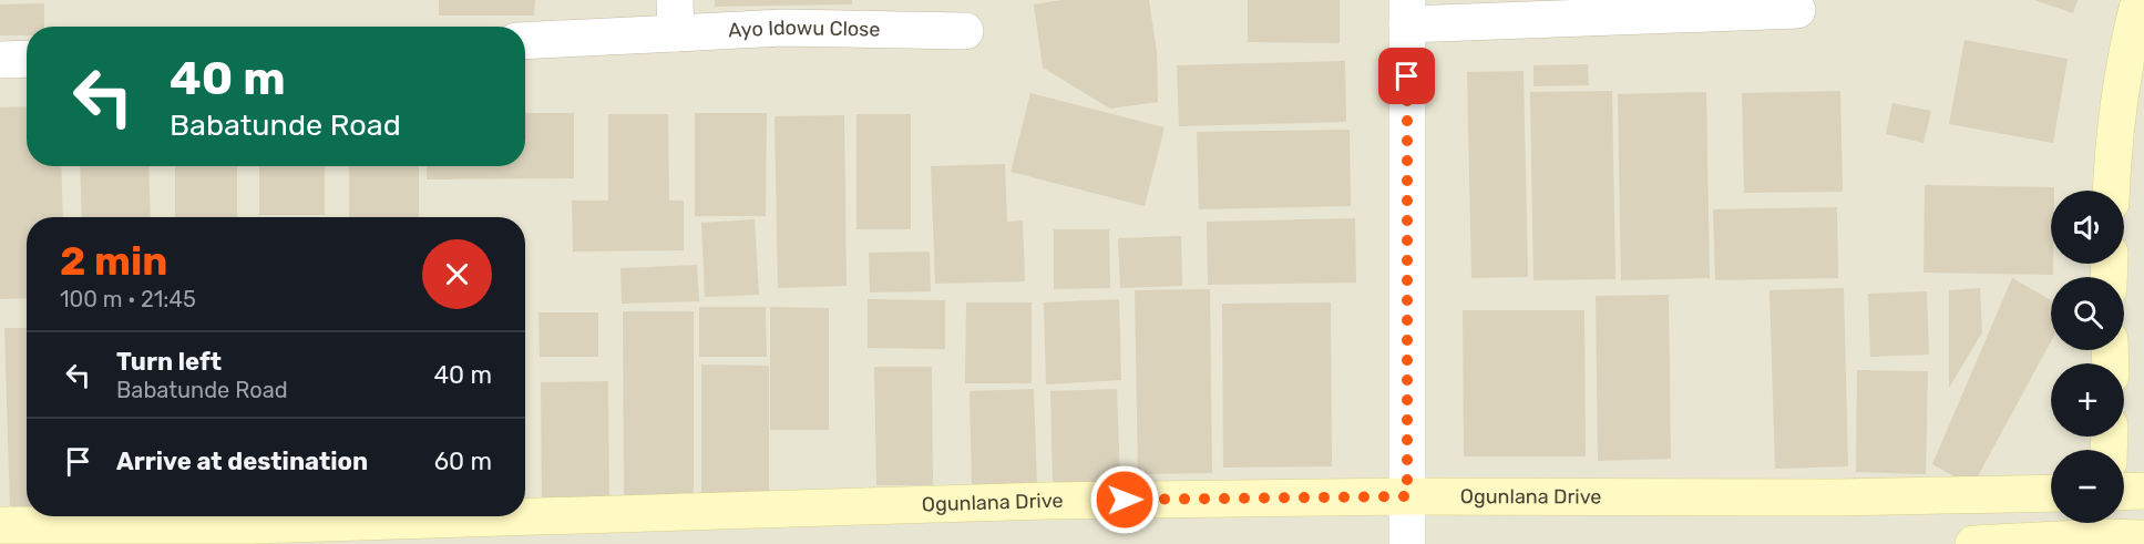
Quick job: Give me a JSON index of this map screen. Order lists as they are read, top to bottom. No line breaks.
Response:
{"streets":{"main road":["Ogunlana Drive"],"street":["Ayo Idowu Close"]},"page":{"turn":["40 m","Babatunde Road"],"map_buttons":["+","−"],"heading":["2 min","100 m · 21:45"],"list":[{"name":"Turn left","note":"Babatunde Road","value":"40 m"},{"name":"Arrive at destination","value":"60 m"}]}}
